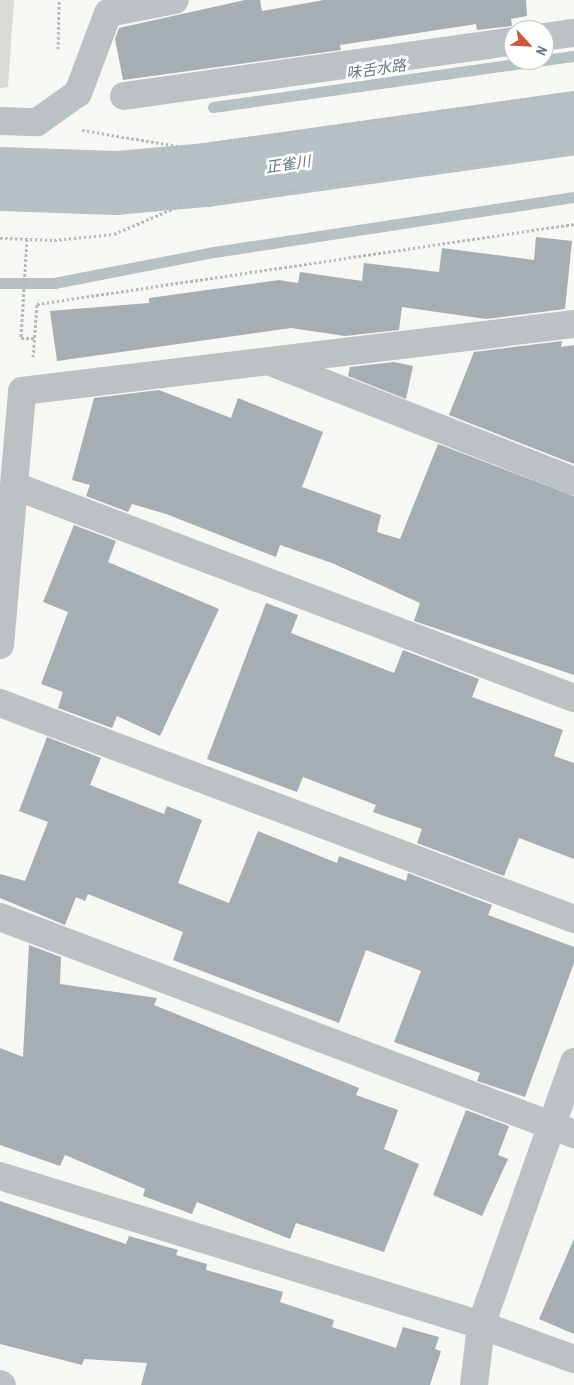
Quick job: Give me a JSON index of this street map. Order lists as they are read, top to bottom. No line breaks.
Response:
{"water":["味舌水路","正雀川"],"north":"bottom right"}
